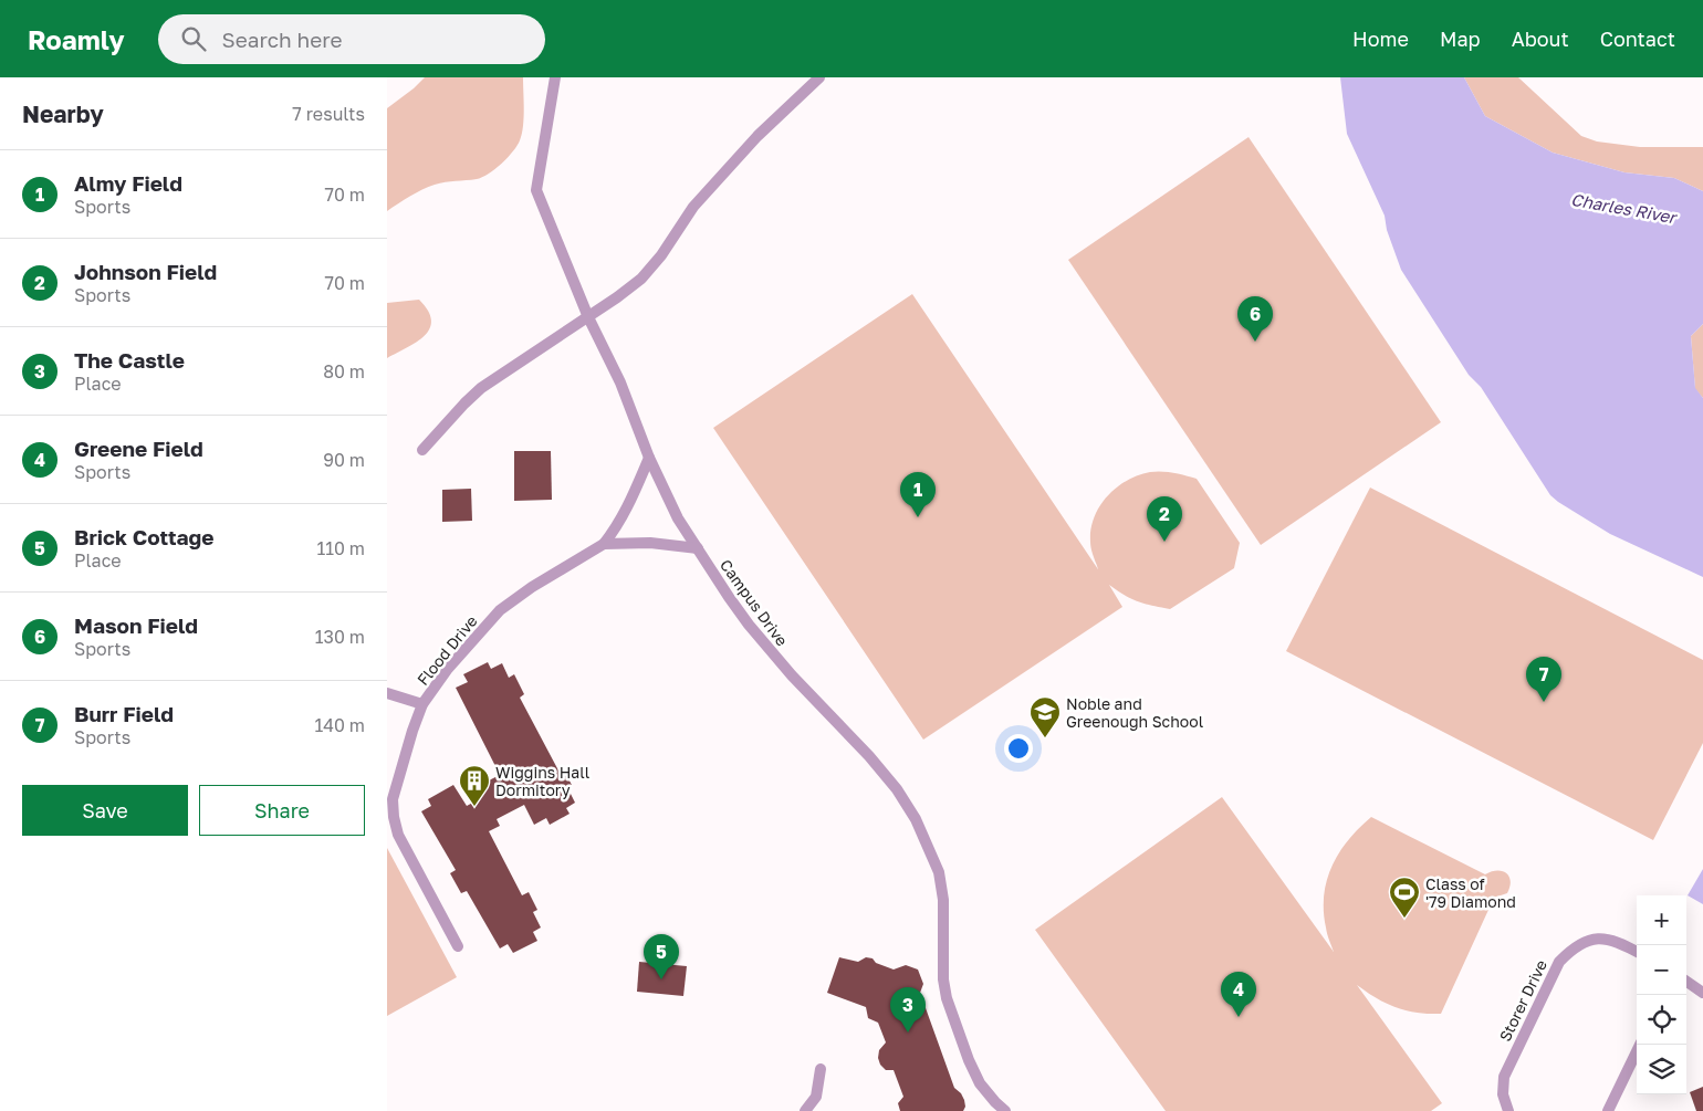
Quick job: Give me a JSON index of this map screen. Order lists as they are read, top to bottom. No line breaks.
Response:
{"streets":{"lane":["Campus Drive","Flood Drive","Storer Drive"]},"crossings":[["Campus Drive","Flood Drive"]],"water":["Charles River"],"places":{"school or university":["Noble and Greenough School"],"building":["Wiggins Hall Dormitory"],"sports":["Class of '79 Diamond"]},"page":{"header":"Roamly","search":"Search here","nav":["Home","Map","About","Contact"],"heading":["Nearby","7 results"],"list":[{"mark":"1","name":"Almy Field","note":"Sports","value":"70 m"},{"mark":"2","name":"Johnson Field","note":"Sports","value":"70 m"},{"mark":"3","name":"The Castle","note":"Place","value":"80 m"},{"mark":"4","name":"Greene Field","note":"Sports","value":"90 m"},{"mark":"5","name":"Brick Cottage","note":"Place","value":"110 m"},{"mark":"6","name":"Mason Field","note":"Sports","value":"130 m"},{"mark":"7","name":"Burr Field","note":"Sports","value":"140 m"}],"pins":["6","1","2","7","5","4","3"],"buttons":["Save","Share"],"map_buttons":["+","−"]}}
